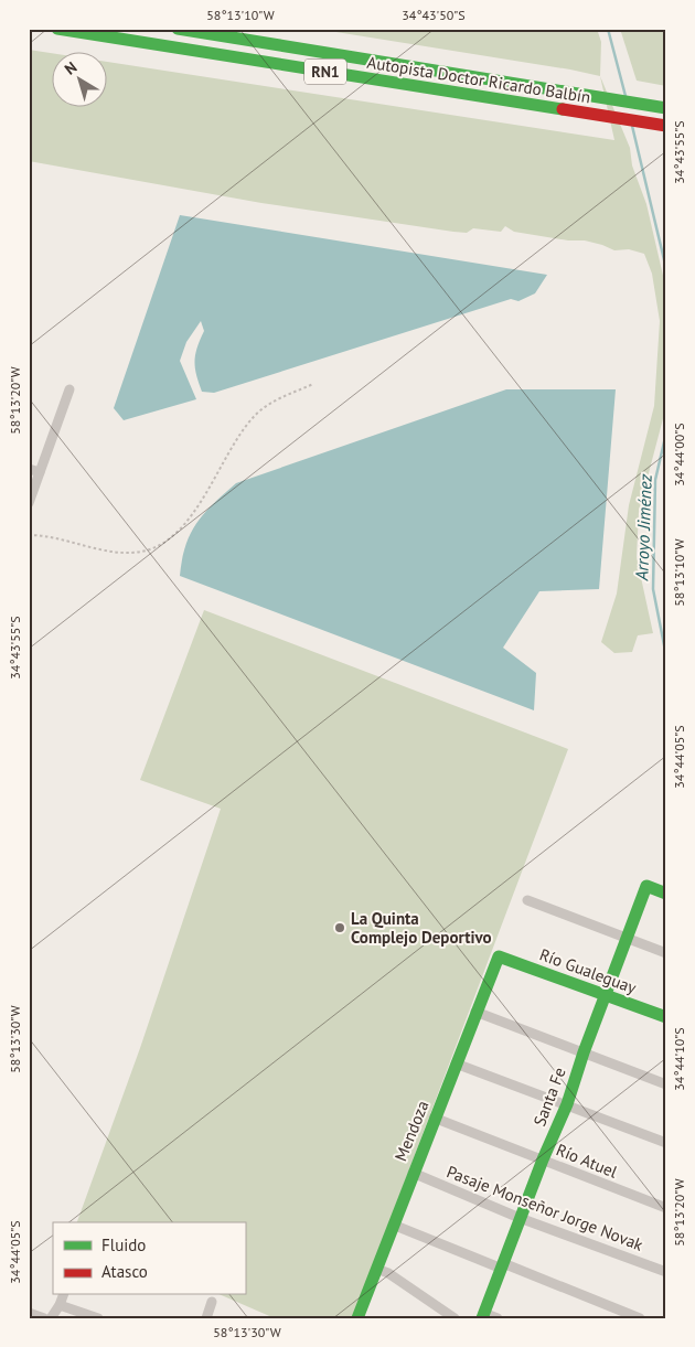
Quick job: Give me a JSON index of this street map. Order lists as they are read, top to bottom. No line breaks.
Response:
{"streets":{"main road":["RN1","Autopista Doctor Ricardo Balbín","Río Gualeguay","Santa Fe","Mendoza"],"street":["Río Atuel","Pasaje Monseñor Jorge Novak"]},"crossings":[["Río Gualeguay","Santa Fe"],["Río Gualeguay","Mendoza"],["Santa Fe","Río Atuel"],["Santa Fe","Pasaje Monseñor Jorge Novak"],["Mendoza","Río Atuel"],["Mendoza","Pasaje Monseñor Jorge Novak"]],"water":["Arroyo Jiménez"],"places":["La Quinta Complejo Deportivo"],"legend":["Fluido","Atasco"],"north":"top left","coordinates":["58°13'10\"W","34°43'50\"S","34°43'55\"S","58°13'20\"W","34°44'00\"S","34°44'05\"S","58°13'30\"W","34°44'10\"S"]}
